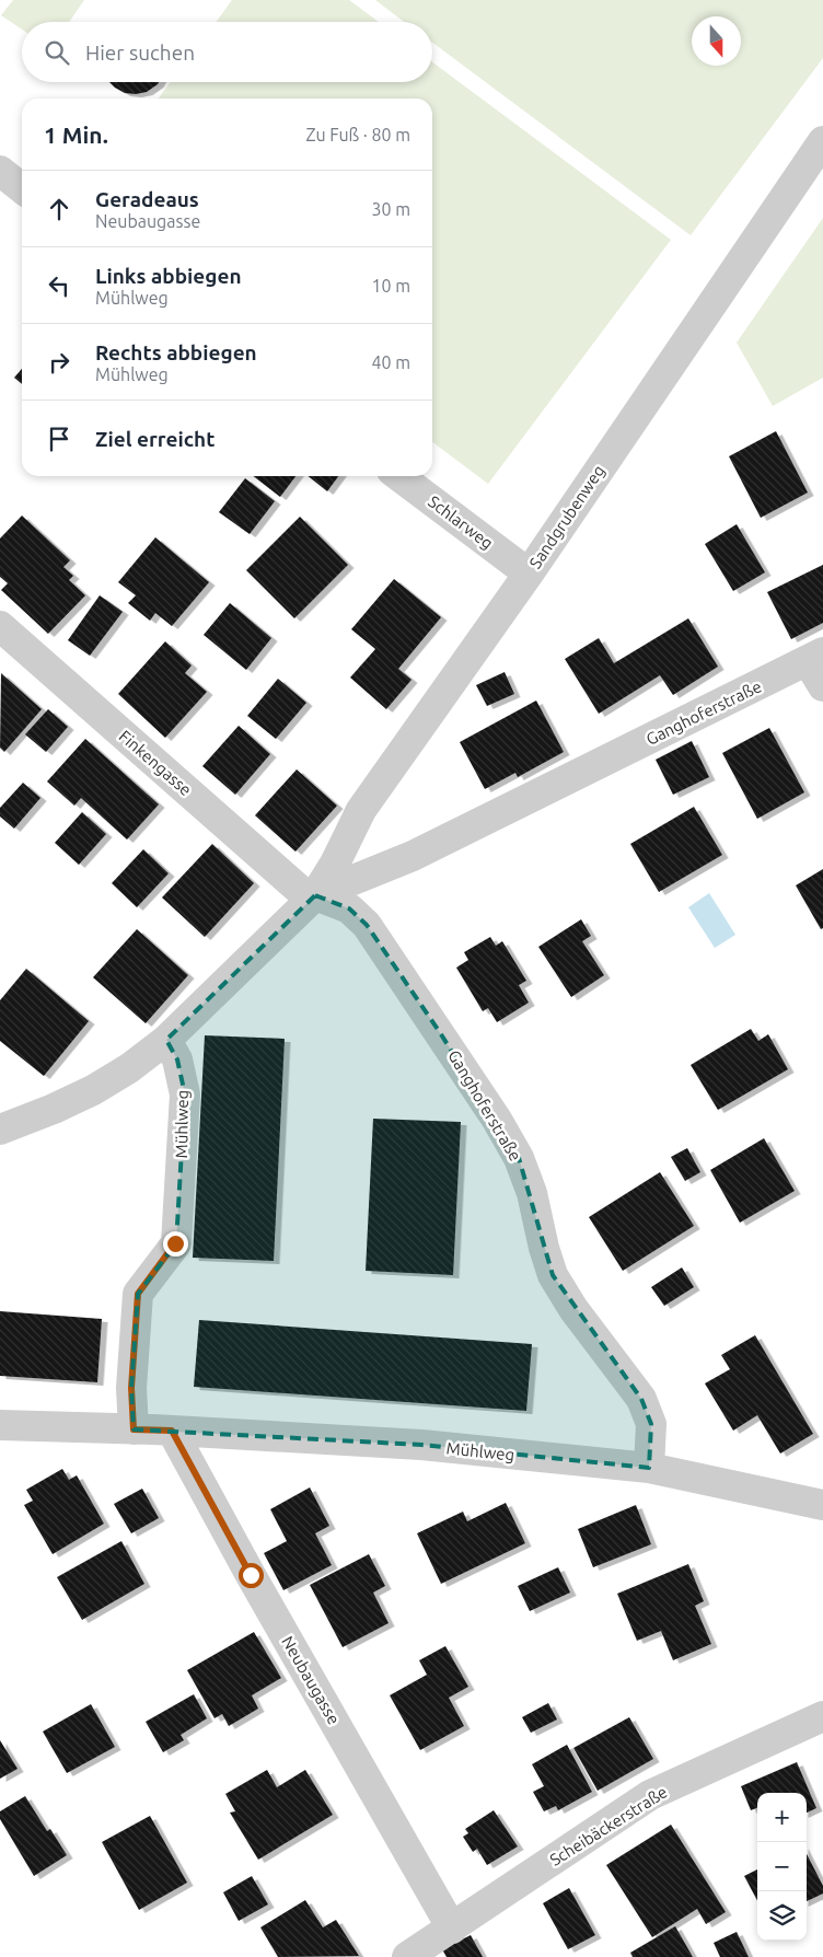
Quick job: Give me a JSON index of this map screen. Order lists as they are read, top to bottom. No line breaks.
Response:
{"streets":{"street":["Sandgrubenweg","Schlarweg","Ganghoferstraße","Finkengasse","Mühlweg","Neubaugasse","Scheibäckerstraße"]},"crossings":[["Sandgrubenweg","Schlarweg"],["Sandgrubenweg","Ganghoferstraße"],["Sandgrubenweg","Finkengasse"],["Ganghoferstraße","Finkengasse"],["Ganghoferstraße","Mühlweg"],["Mühlweg","Neubaugasse"],["Neubaugasse","Scheibäckerstraße"]],"north":"bottom","page":{"search":"Hier suchen","heading":["1 Min.","Zu Fuß · 80 m"],"list":[["Geradeaus","Neubaugasse","30 m"],["Links abbiegen","Mühlweg","10 m"],["Rechts abbiegen","Mühlweg","40 m"],"Ziel erreicht"],"map_buttons":["+","−"]}}
